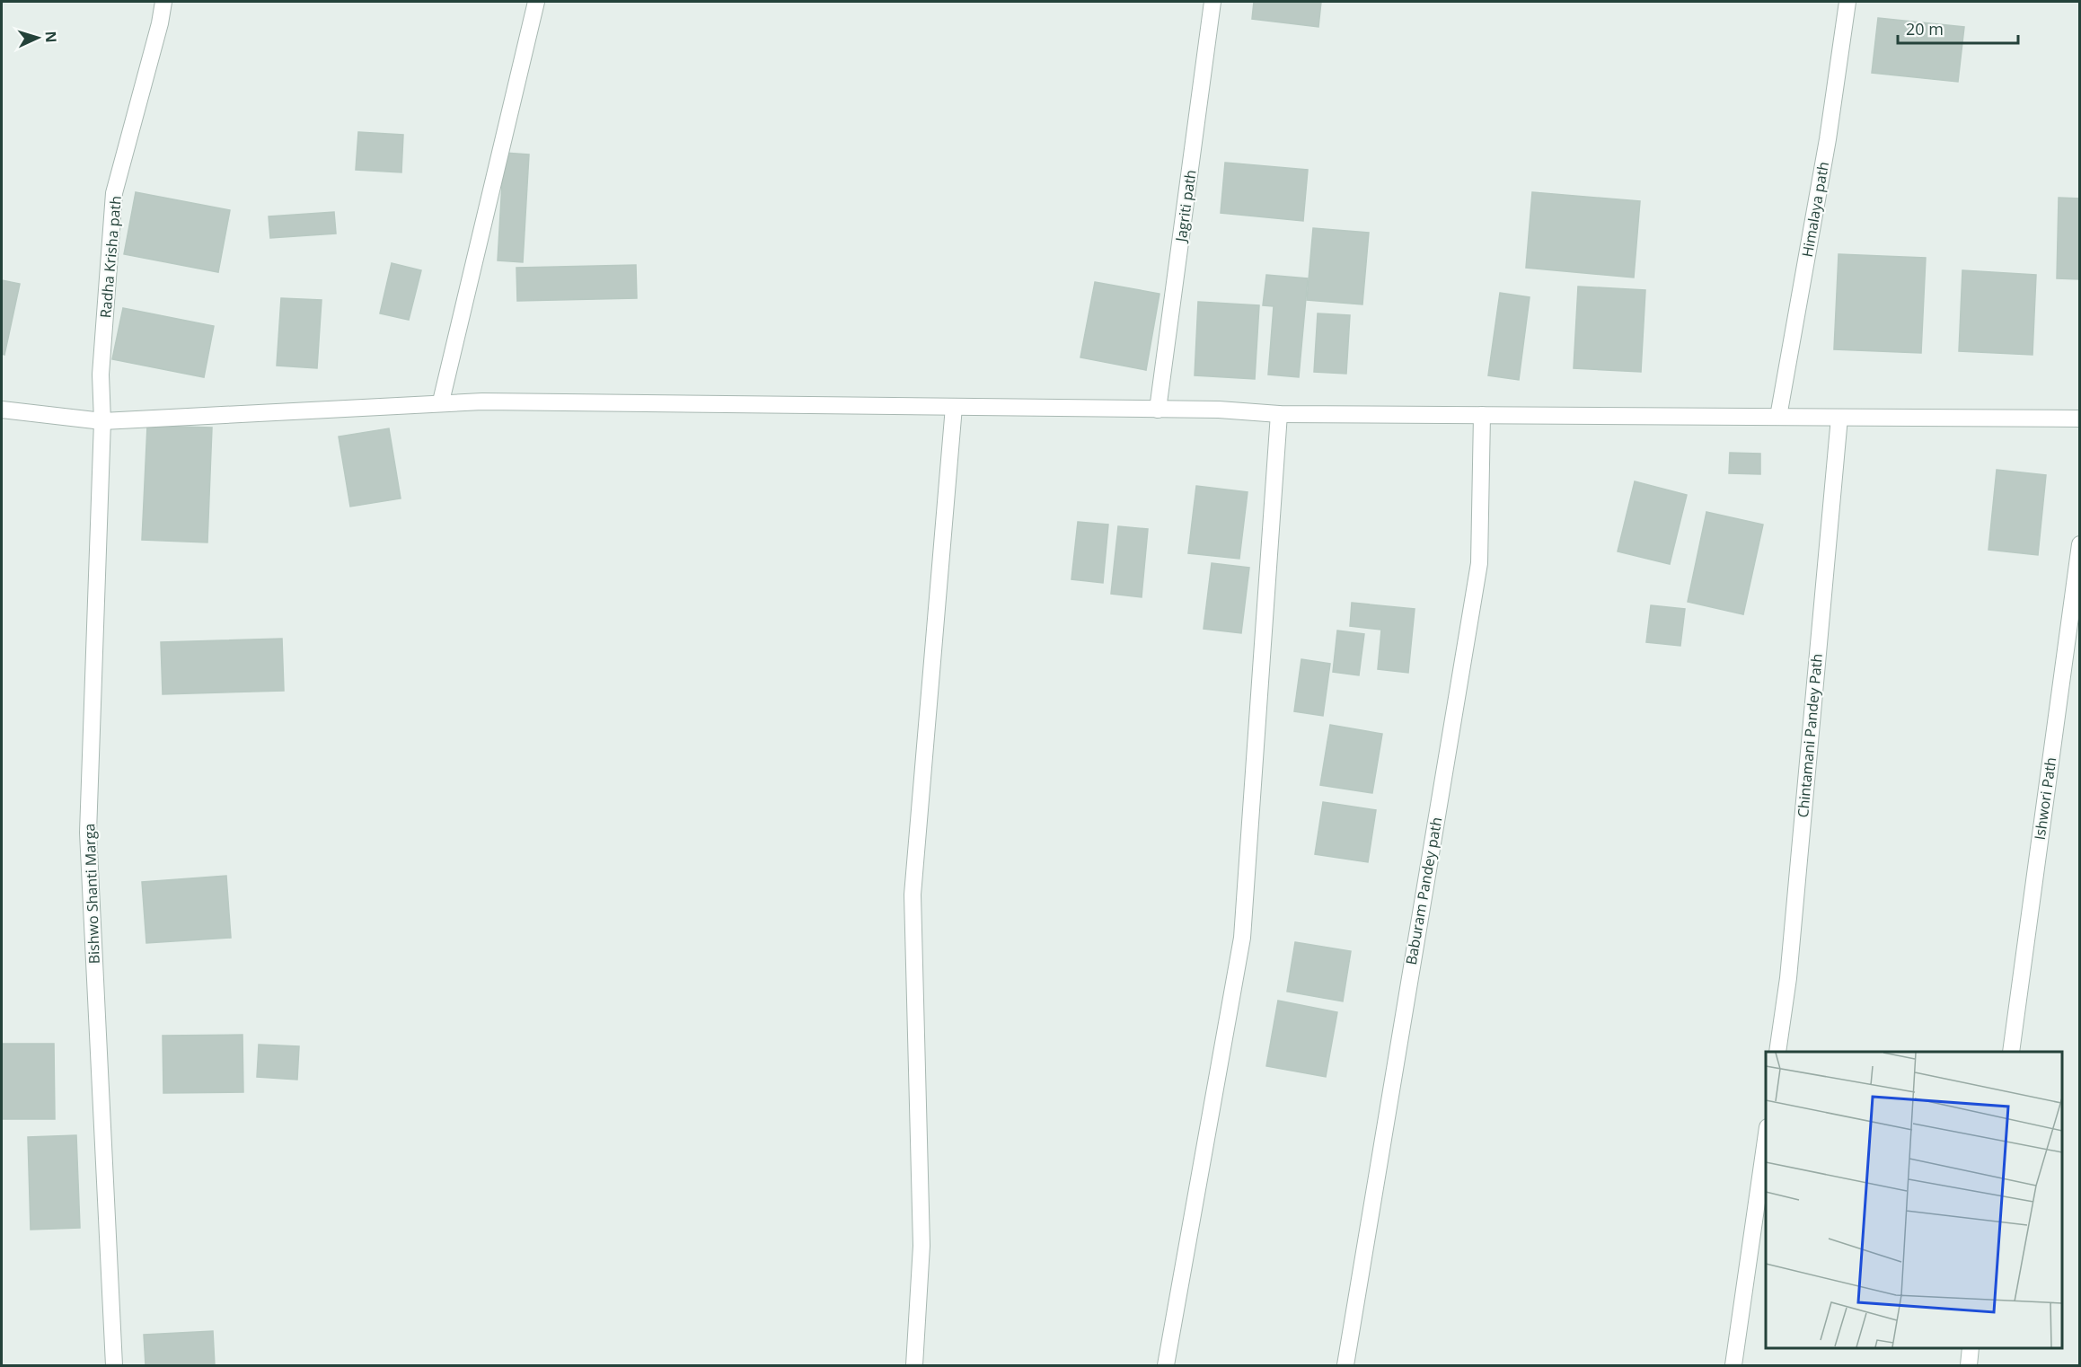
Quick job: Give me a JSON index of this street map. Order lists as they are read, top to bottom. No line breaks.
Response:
{"streets":{"street":["Jagriti path","Himalaya path","Radha Krisha path","Chintamani Pandey Path","Ishwori Path","Baburam Pandey path","Bishwo Shanti Marga"]},"crossings":[["Radha Krisha path","Bishwo Shanti Marga"]],"scale_bar":"20 m","north":"right"}
